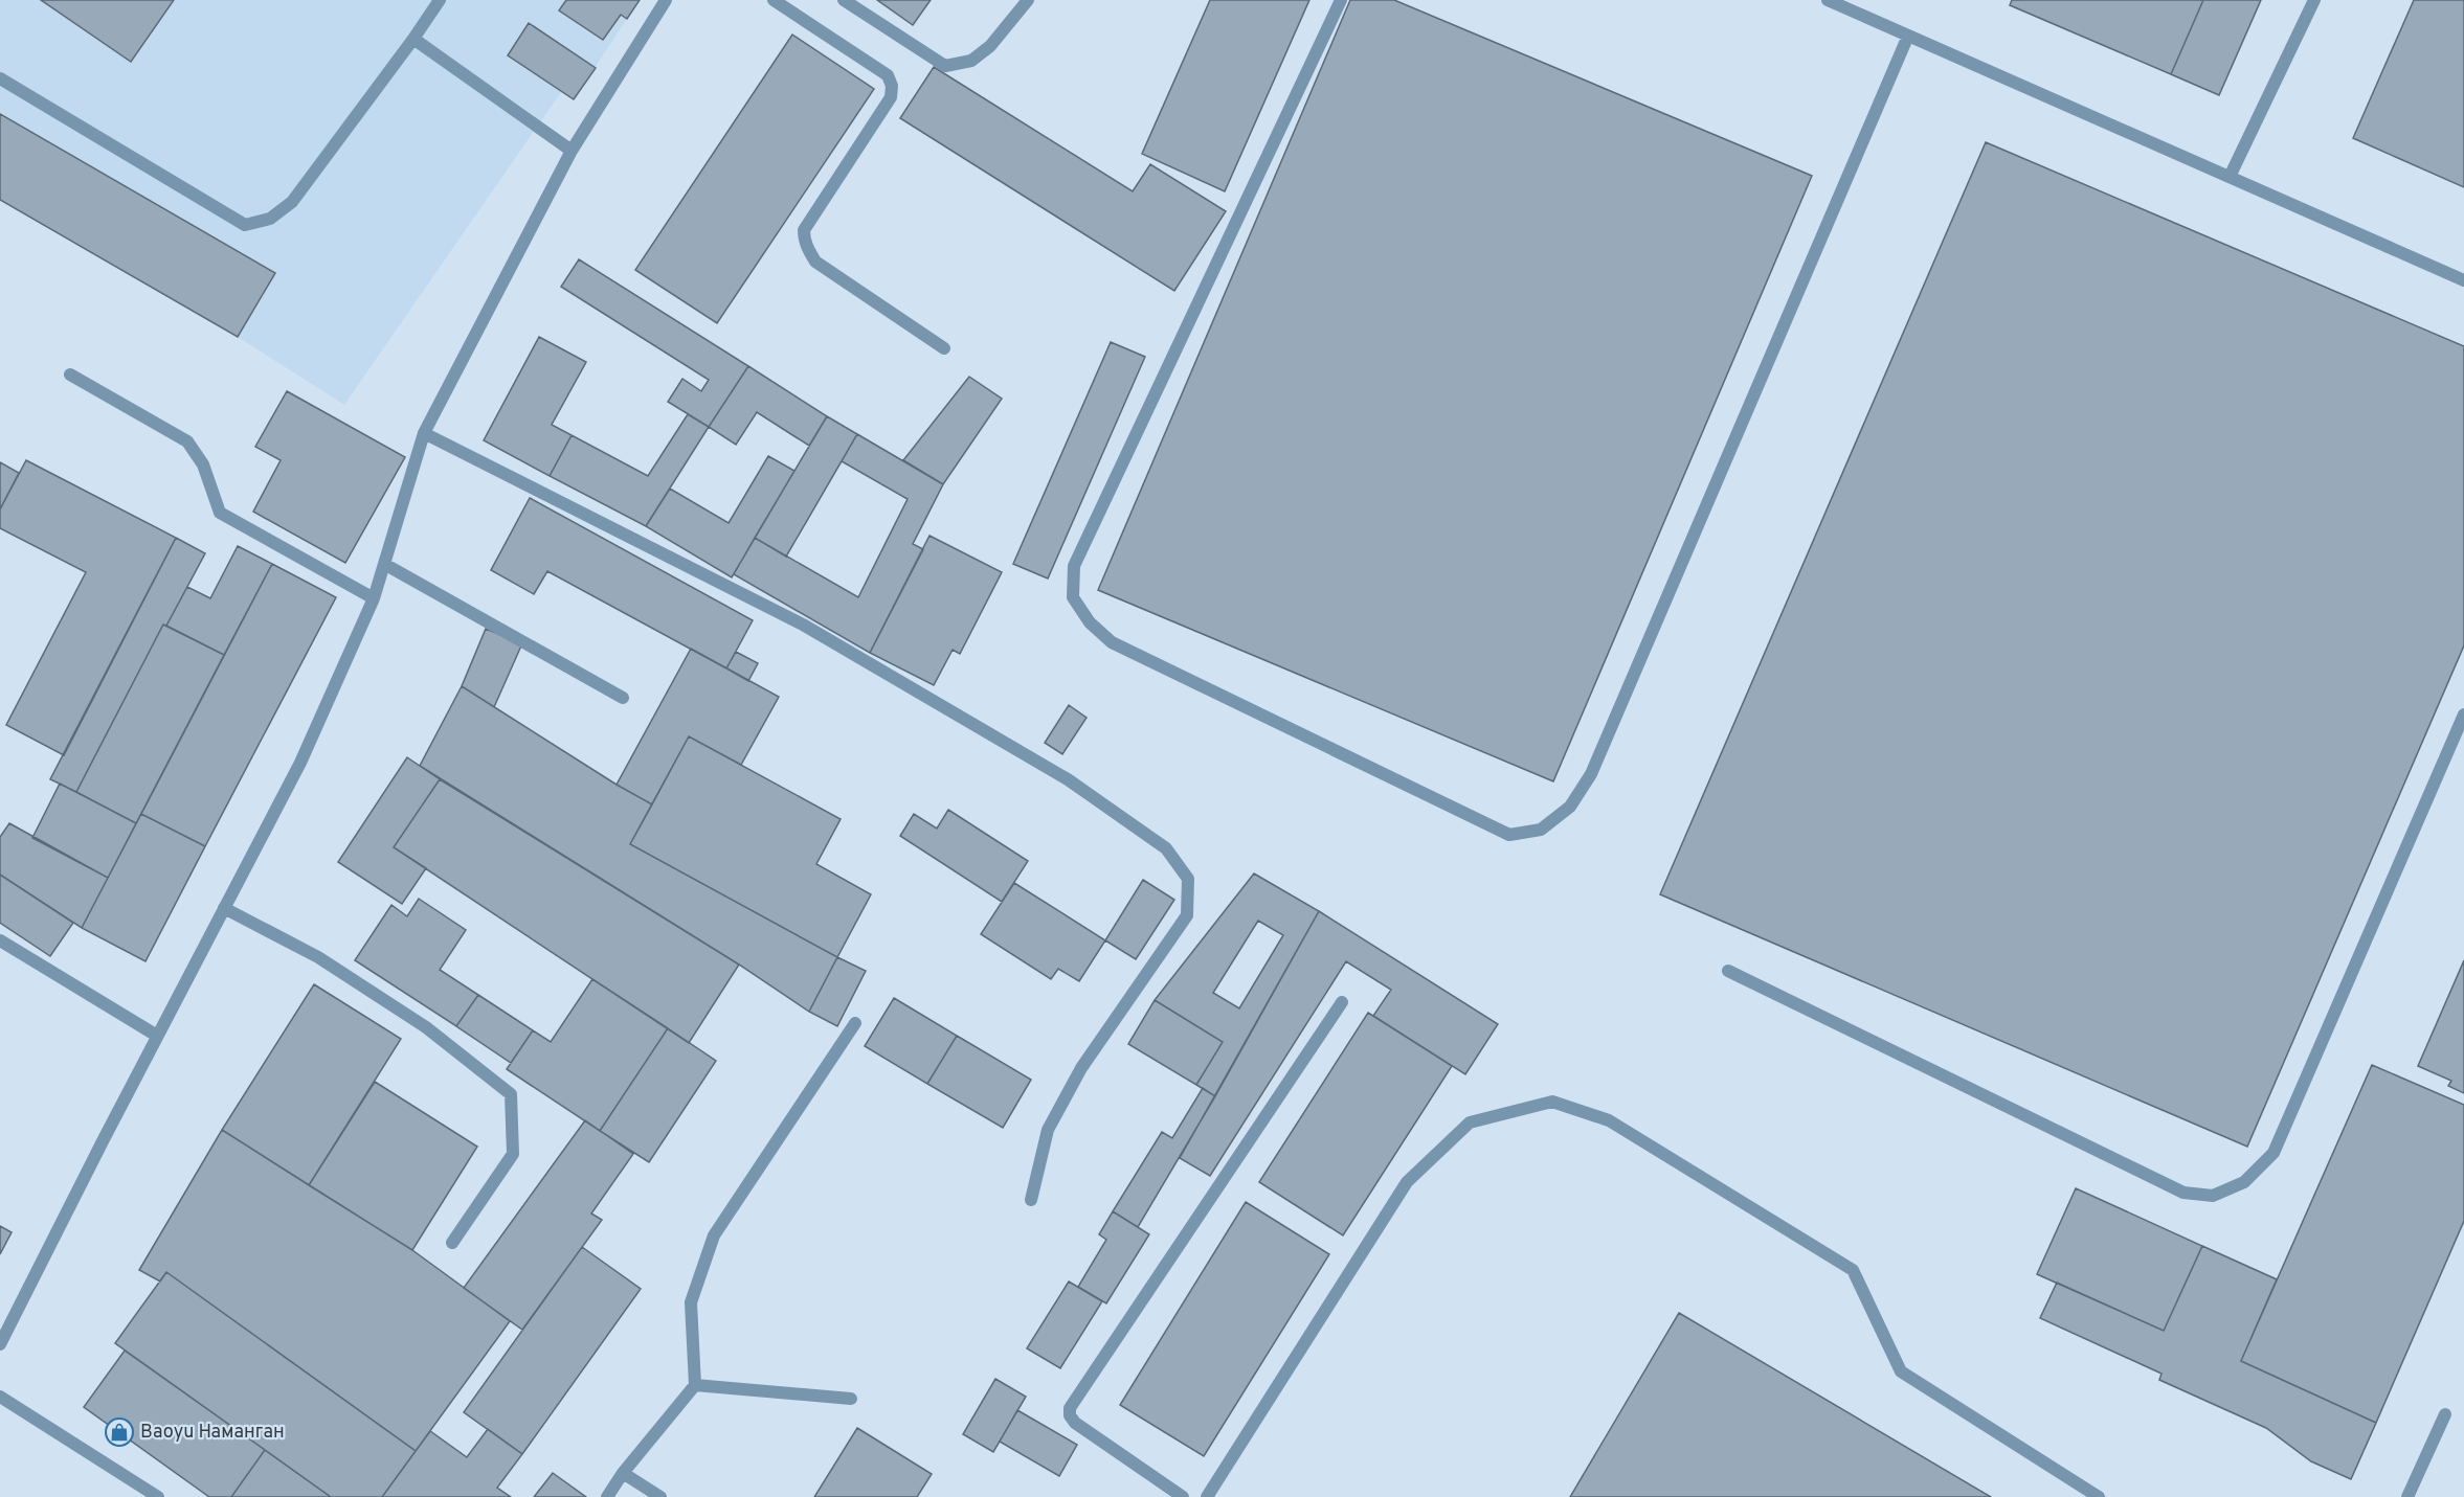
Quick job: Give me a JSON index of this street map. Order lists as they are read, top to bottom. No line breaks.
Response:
{"places":{"shop":["Baoyu Наманган"]}}
